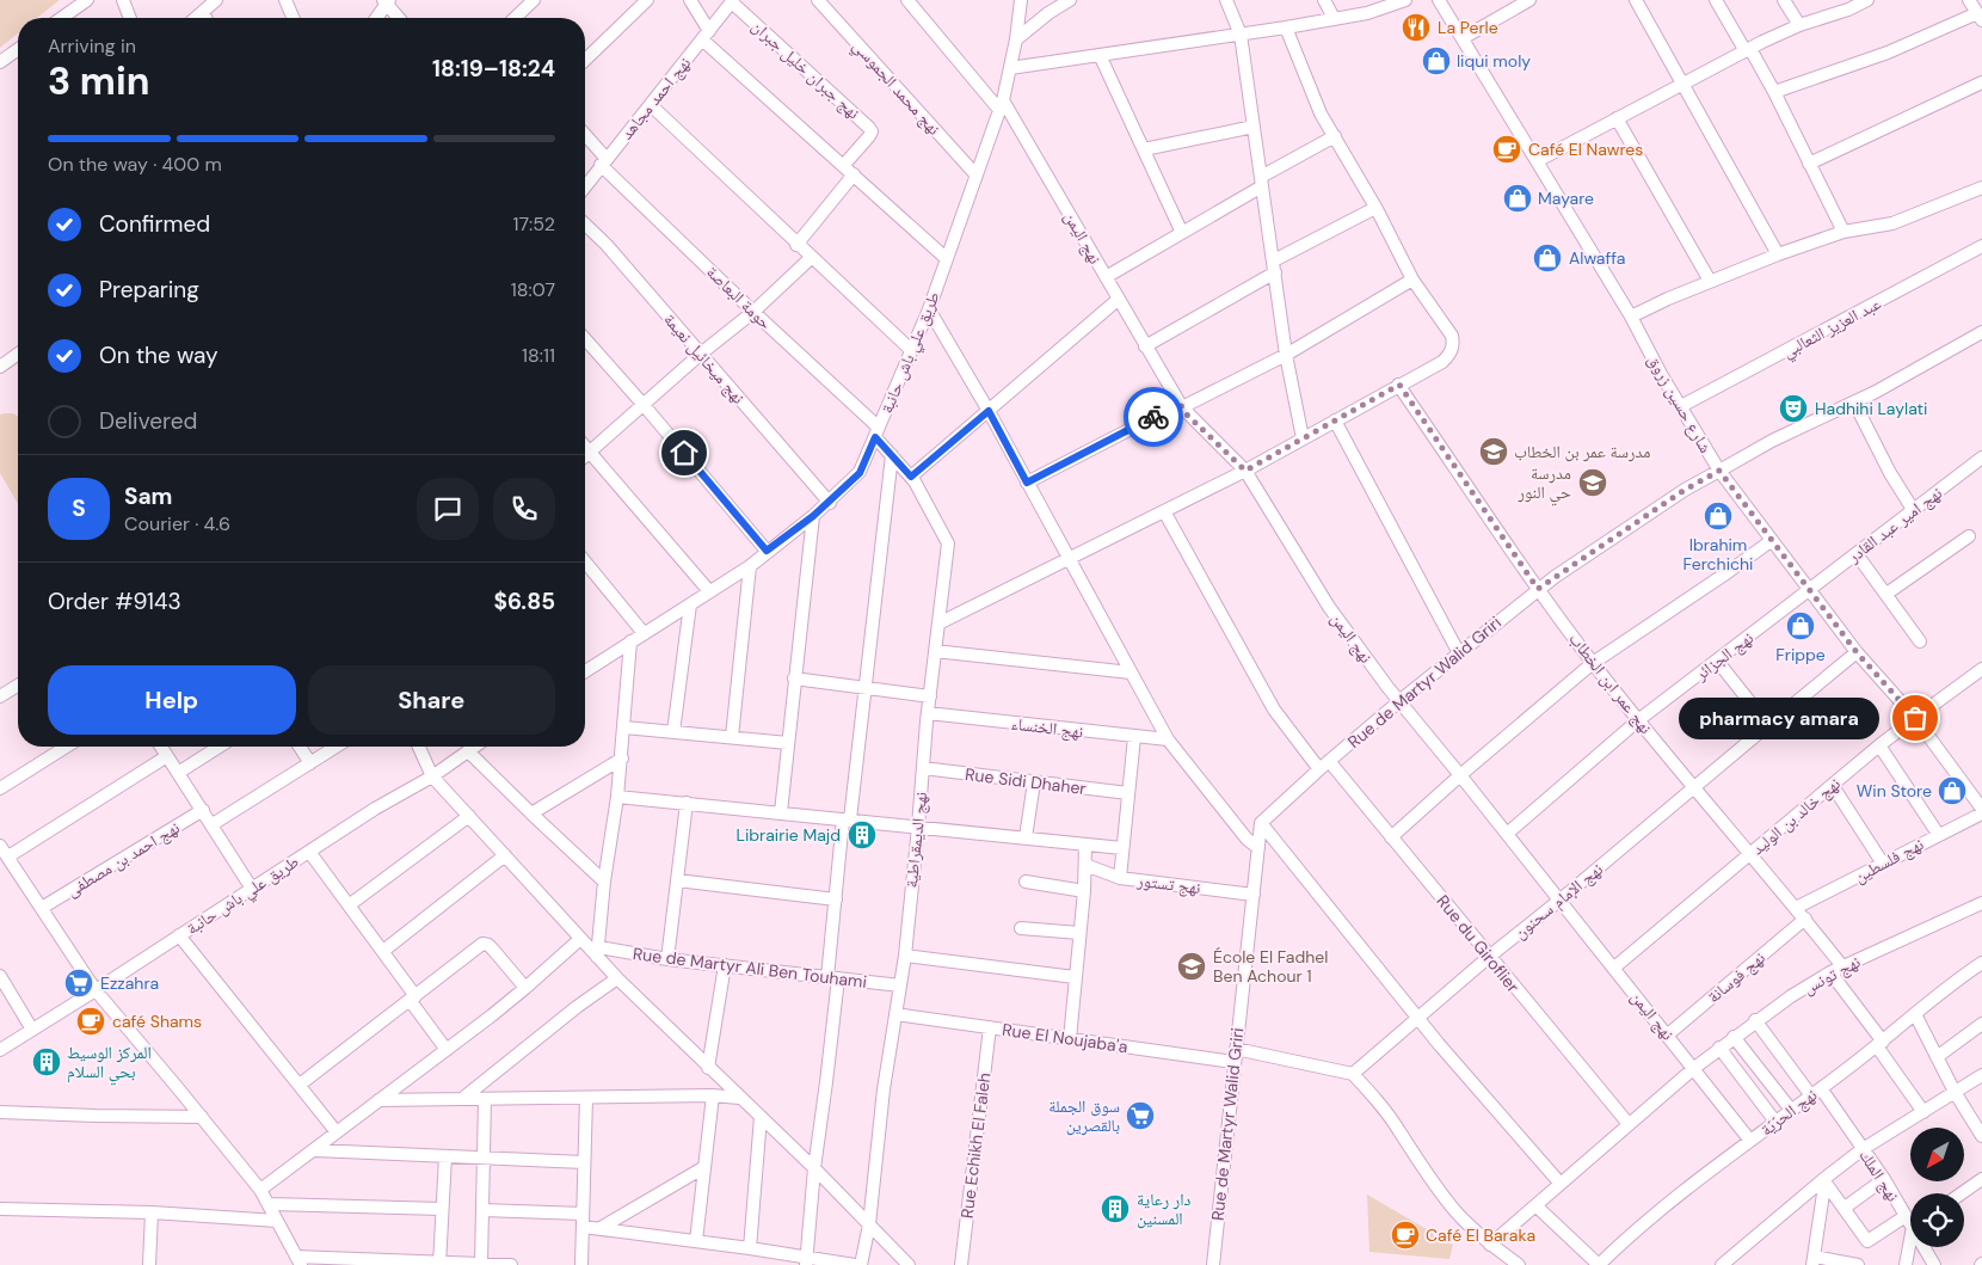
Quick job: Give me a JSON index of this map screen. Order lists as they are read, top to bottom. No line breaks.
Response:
{"streets":{"street":["نهج جبران خليل جبران","نهج محمد الجموسي","نهج احمد مجاهد","نهج اليمن","حومة البعاصة","عبد العزيز الثعالبي","طريق علي باش حانبة","نهج ميخائيل نعيمة","شارع حسين زروق","نهج امير عبد القادر","نهج الجزائر","Rue de Martyr Walid Griri","نهج عمر ابن الخطاب","نهج الخنساء","Rue Sidi Dhaher","نهج خالد بن الوليد","نهج الديمقراطية","نهج احمد بن مصطفى","نهج فلسطين","نهج تستور","نهج الإمام سحنون","Rue du Giroflier","Rue de Martyr Ali Ben Touhami","نهج تونس","نهج فوسانة","Rue El Noujaba'a","نهج الحرّيّة","Rue Echikh El Faleh","نهج الملك"]},"crossings":[["نهج جبران خليل جبران","نهج احمد مجاهد"],["نهج محمد الجموسي","طريق علي باش حانبة"],["نهج احمد مجاهد","حومة البعاصة"],["نهج اليمن","طريق علي باش حانبة"],["نهج اليمن","نهج الجزائر"],["نهج اليمن","Rue de Martyr Walid Griri"],["نهج اليمن","نهج خالد بن الوليد"],["نهج اليمن","نهج الإمام سحنون"],["نهج اليمن","نهج تونس"],["نهج اليمن","نهج فوسانة"],["نهج اليمن","نهج الحرّيّة"],["حومة البعاصة","طريق علي باش حانبة"],["حومة البعاصة","نهج الديمقراطية"],["عبد العزيز الثعالبي","شارع حسين زروق"],["طريق علي باش حانبة","نهج ميخائيل نعيمة"],["طريق علي باش حانبة","نهج الديمقراطية"],["شارع حسين زروق","نهج امير عبد القادر"],["شارع حسين زروق","نهج الجزائر"],["شارع حسين زروق","Rue de Martyr Walid Griri"],["شارع حسين زروق","نهج خالد بن الوليد"],["شارع حسين زروق","نهج فلسطين"],["شارع حسين زروق","نهج الإمام سحنون"],["نهج امير عبد القادر","نهج الجزائر"],["نهج الجزائر","نهج عمر ابن الخطاب"],["Rue de Martyr Walid Griri","نهج عمر ابن الخطاب"],["Rue de Martyr Walid Griri","نهج تستور"],["Rue de Martyr Walid Griri","Rue du Giroflier"],["Rue de Martyr Walid Griri","Rue El Noujaba'a"],["نهج عمر ابن الخطاب","نهج خالد بن الوليد"],["نهج عمر ابن الخطاب","نهج فلسطين"],["نهج عمر ابن الخطاب","نهج الإمام سحنون"],["نهج عمر ابن الخطاب","نهج تونس"],["نهج عمر ابن الخطاب","نهج فوسانة"],["نهج عمر ابن الخطاب","نهج الحرّيّة"],["نهج الخنساء","نهج الديمقراطية"],["Rue Sidi Dhaher","نهج الديمقراطية"],["نهج الديمقراطية","Rue de Martyr Ali Ben Touhami"],["نهج الديمقراطية","Rue El Noujaba'a"],["نهج الإمام سحنون","Rue du Giroflier"],["Rue du Giroflier","نهج تونس"],["نهج تونس","نهج الملك"],["Rue El Noujaba'a","Rue Echikh El Faleh"],["نهج الحرّيّة","نهج الملك"]],"places":{"restaurant":["La Perle"],"shop":["liqui moly","Mayare","Alwaffa","Ibrahim Ferchichi","Frippe","Win Store"],"cafe":["Café El Nawres","café Shams","Café El Baraka"],"theatre":["Hadhihi Laylati"],"school or university":["مدرسة عمر بن الخطاب","مدرسة حي النور","École El Fadhel Ben Achour 1"],"other":["pharmacy amara"],"building":["Librairie Majd","المركز الوسيط بحي السلام","دار رعاية المسنين"],"supermarket":["Ezzahra","سوق الجملة بالقصرين"]},"north":"bottom left","page":{"heading":["3 min","Arriving in","18:19–18:24"],"panel":["Sam","Courier · 4.6","Order #9143","$6.85"],"bar":"On the way · 400 m","list":[["Confirmed","17:52"],["Preparing","18:07"],["On the way","18:11"],"Delivered"],"round":"S","buttons":["Help","Share"],"bubble":"pharmacy amara"}}
